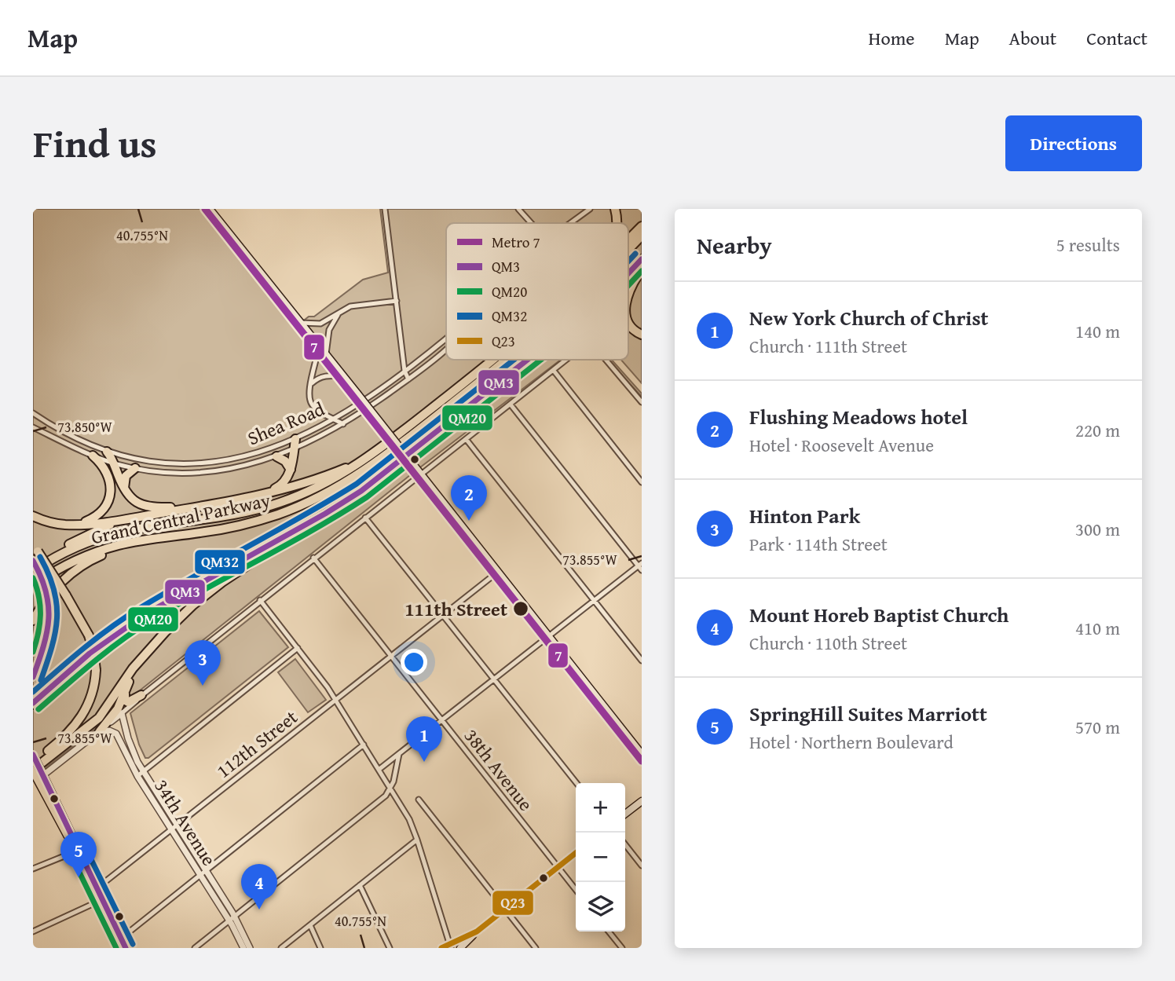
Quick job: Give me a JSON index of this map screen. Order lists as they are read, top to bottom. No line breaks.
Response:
{"streets":{"highway":["Grand Central Parkway"],"street":["Shea Road","112th Street","38th Avenue","34th Avenue"]},"crossings":[["112th Street","38th Avenue"],["112th Street","34th Avenue"]],"places":["111th Street"],"lines":["metro line 7","transit line QM32","transit line QM3","transit line QM20","transit line Q23"],"legend":["Metro 7","QM3","QM20","QM32","Q23"],"page":{"header":"Map","nav":["Home","Map","About","Contact"],"title":"Find us","buttons":"Directions","heading":["Nearby","5 results"],"list":[{"mark":"1","name":"New York Church of Christ","note":"Church · 111th Street","value":"140 m"},{"mark":"2","name":"Flushing Meadows hotel","note":"Hotel · Roosevelt Avenue","value":"220 m"},{"mark":"3","name":"Hinton Park","note":"Park · 114th Street","value":"300 m"},{"mark":"4","name":"Mount Horeb Baptist Church","note":"Church · 110th Street","value":"410 m"},{"mark":"5","name":"SpringHill Suites Marriott","note":"Hotel · Northern Boulevard","value":"570 m"}],"pins":["2","3","1","5","4"],"map_buttons":["+","−"]},"coordinates":["40.755°N","73.850°W","73.855°W"]}
